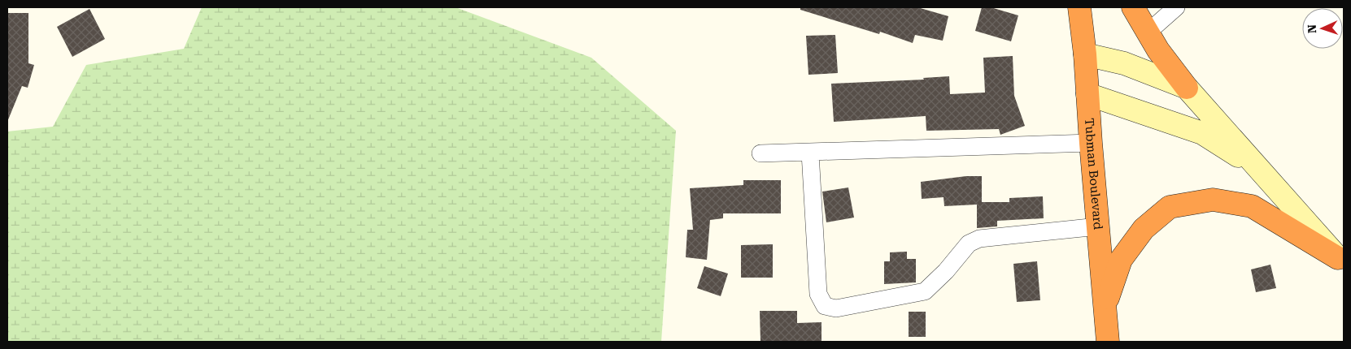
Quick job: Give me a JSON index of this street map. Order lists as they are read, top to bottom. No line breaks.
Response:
{"streets":{"highway":["Tubman Boulevard"]},"north":"left"}
